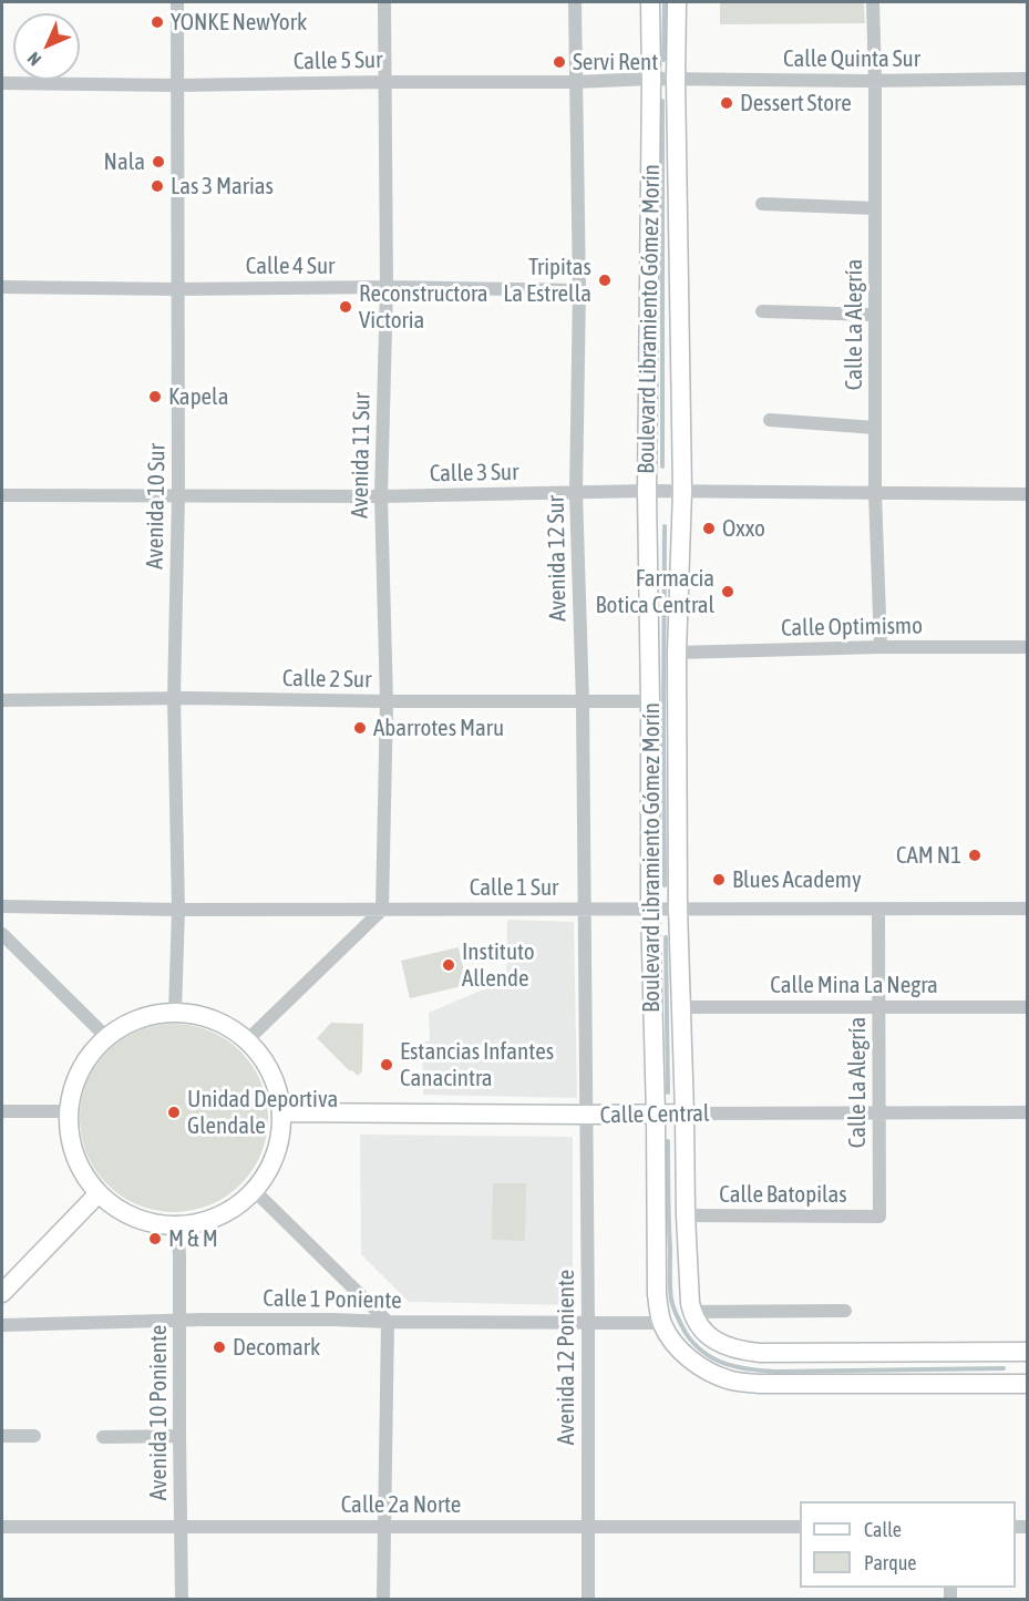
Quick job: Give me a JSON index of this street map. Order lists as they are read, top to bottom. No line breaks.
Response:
{"streets":{"main road":["Boulevard Libramiento Gómez Morín","Calle Central"],"street":["Calle Quinta Sur","Calle 5 Sur","Calle 4 Sur","Calle La Alegría","Avenida 11 Sur","Calle 3 Sur","Avenida 10 Sur","Avenida 12 Sur","Calle Optimismo","Calle 2 Sur","Calle 1 Sur","Calle Mina La Negra","Calle Batopilas","Calle 1 Poniente","Avenida 12 Poniente","Avenida 10 Poniente","Calle 2a Norte"]},"crossings":[["Calle Quinta Sur","Calle 5 Sur"],["Calle Quinta Sur","Boulevard Libramiento Gómez Morín"],["Calle Quinta Sur","Calle La Alegría"],["Calle 5 Sur","Boulevard Libramiento Gómez Morín"],["Calle 5 Sur","Avenida 11 Sur"],["Calle 5 Sur","Avenida 10 Sur"],["Calle 5 Sur","Avenida 12 Sur"],["Calle 4 Sur","Avenida 11 Sur"],["Calle 4 Sur","Avenida 10 Sur"],["Calle 4 Sur","Avenida 12 Sur"],["Boulevard Libramiento Gómez Morín","Calle 3 Sur"],["Boulevard Libramiento Gómez Morín","Calle Optimismo"],["Boulevard Libramiento Gómez Morín","Calle 2 Sur"],["Boulevard Libramiento Gómez Morín","Calle 1 Sur"],["Boulevard Libramiento Gómez Morín","Calle Mina La Negra"],["Boulevard Libramiento Gómez Morín","Calle Central"],["Boulevard Libramiento Gómez Morín","Calle Batopilas"],["Boulevard Libramiento Gómez Morín","Calle 1 Poniente"],["Calle La Alegría","Calle 3 Sur"],["Calle La Alegría","Calle Optimismo"],["Calle La Alegría","Calle 1 Sur"],["Calle La Alegría","Calle Mina La Negra"],["Calle La Alegría","Calle Central"],["Calle La Alegría","Calle Batopilas"],["Avenida 11 Sur","Calle 3 Sur"],["Avenida 11 Sur","Calle 2 Sur"],["Avenida 11 Sur","Calle 1 Sur"],["Calle 3 Sur","Avenida 10 Sur"],["Calle 3 Sur","Avenida 12 Sur"],["Avenida 10 Sur","Calle 2 Sur"],["Avenida 10 Sur","Calle 1 Sur"],["Avenida 10 Sur","Calle Central"],["Avenida 10 Sur","Avenida 10 Poniente"],["Avenida 12 Sur","Calle 2 Sur"],["Avenida 12 Sur","Calle 1 Sur"],["Avenida 12 Sur","Calle Central"],["Avenida 12 Sur","Avenida 12 Poniente"],["Calle Central","Avenida 12 Poniente"],["Calle Central","Avenida 10 Poniente"],["Calle 1 Poniente","Avenida 12 Poniente"],["Calle 1 Poniente","Avenida 10 Poniente"],["Avenida 12 Poniente","Calle 2a Norte"],["Avenida 10 Poniente","Calle 2a Norte"]],"places":["YONKE NewYork","Servi Rent","Dessert Store","Nala","Las 3 Marias","Tripitas La Estrella","Reconstructora Victoria","Kapela","Oxxo","Farmacia Botica Central","Abarrotes Maru","CAM N1","Blues Academy","Instituto Allende","Estancias Infantes Canacintra","Unidad Deportiva Glendale","M & M","Decomark"],"legend":["Calle","Parque"],"north":"bottom left"}
